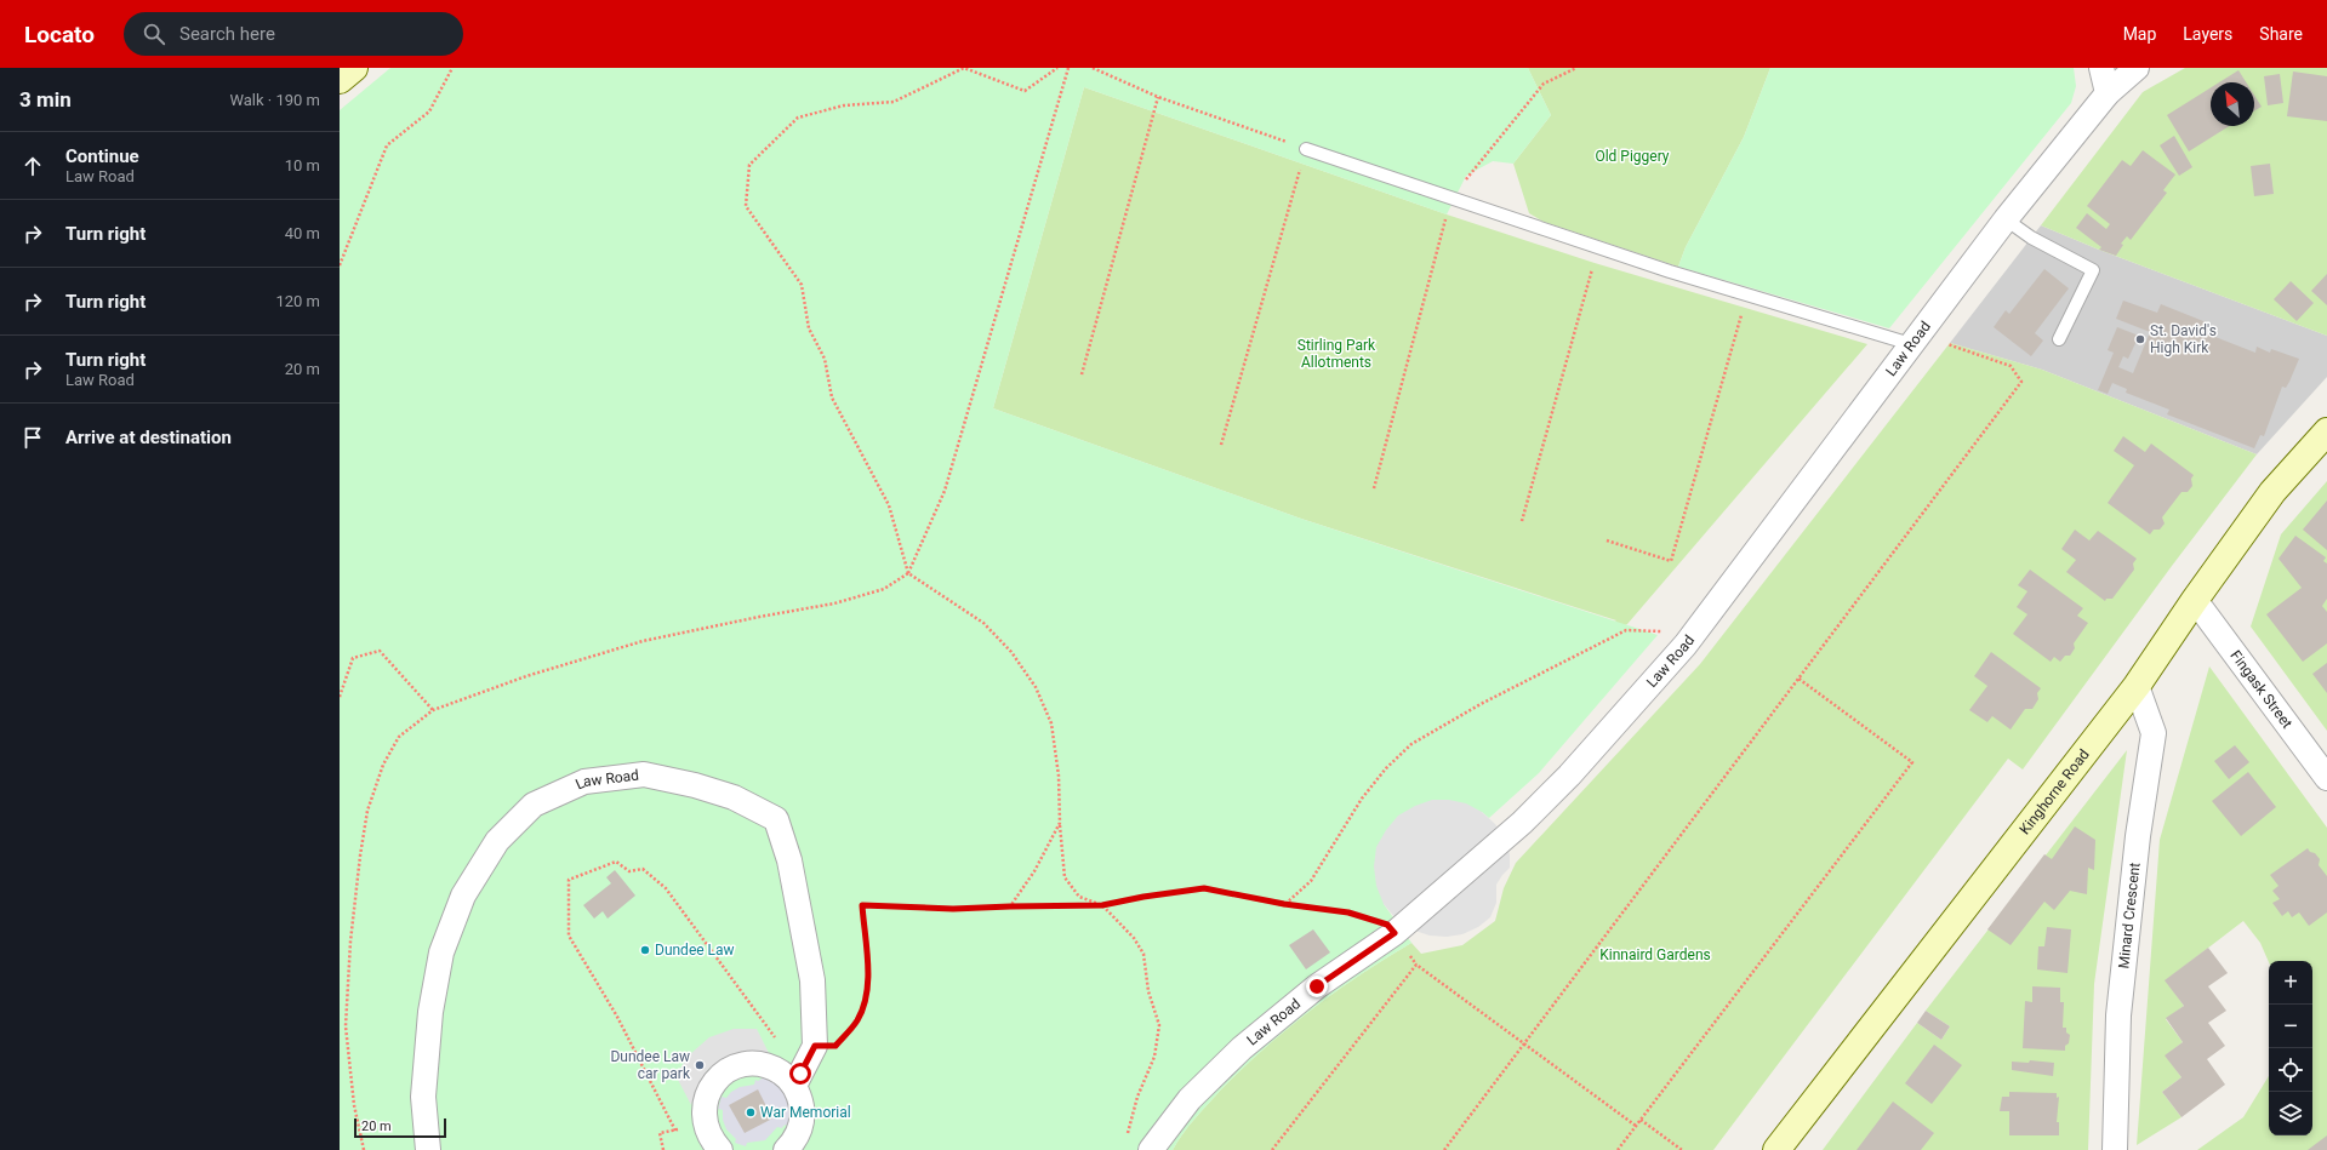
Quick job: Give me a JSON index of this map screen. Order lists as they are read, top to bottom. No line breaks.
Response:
{"streets":{"street":["Law Road","Fingask Street","Kinghorne Road","Minard Crescent"]},"crossings":[["Fingask Street","Kinghorne Road"],["Kinghorne Road","Minard Crescent"]],"parks":["Old Piggery","Stirling Park Allotments","Kinnaird Gardens"],"places":["St. David's High Kirk","Dundee Law","Dundee Law car park","War Memorial"],"scale_bar":"20 m","north":"top left","page":{"header":"Locato","search":"Search here","nav":["Map","Layers","Share"],"heading":["3 min","Walk · 190 m"],"list":[["Continue","Law Road","10 m"],["Turn right","40 m"],["Turn right","120 m"],["Turn right","Law Road","20 m"],"Arrive at destination"],"map_buttons":["+","−"],"scale":"20 m"}}
